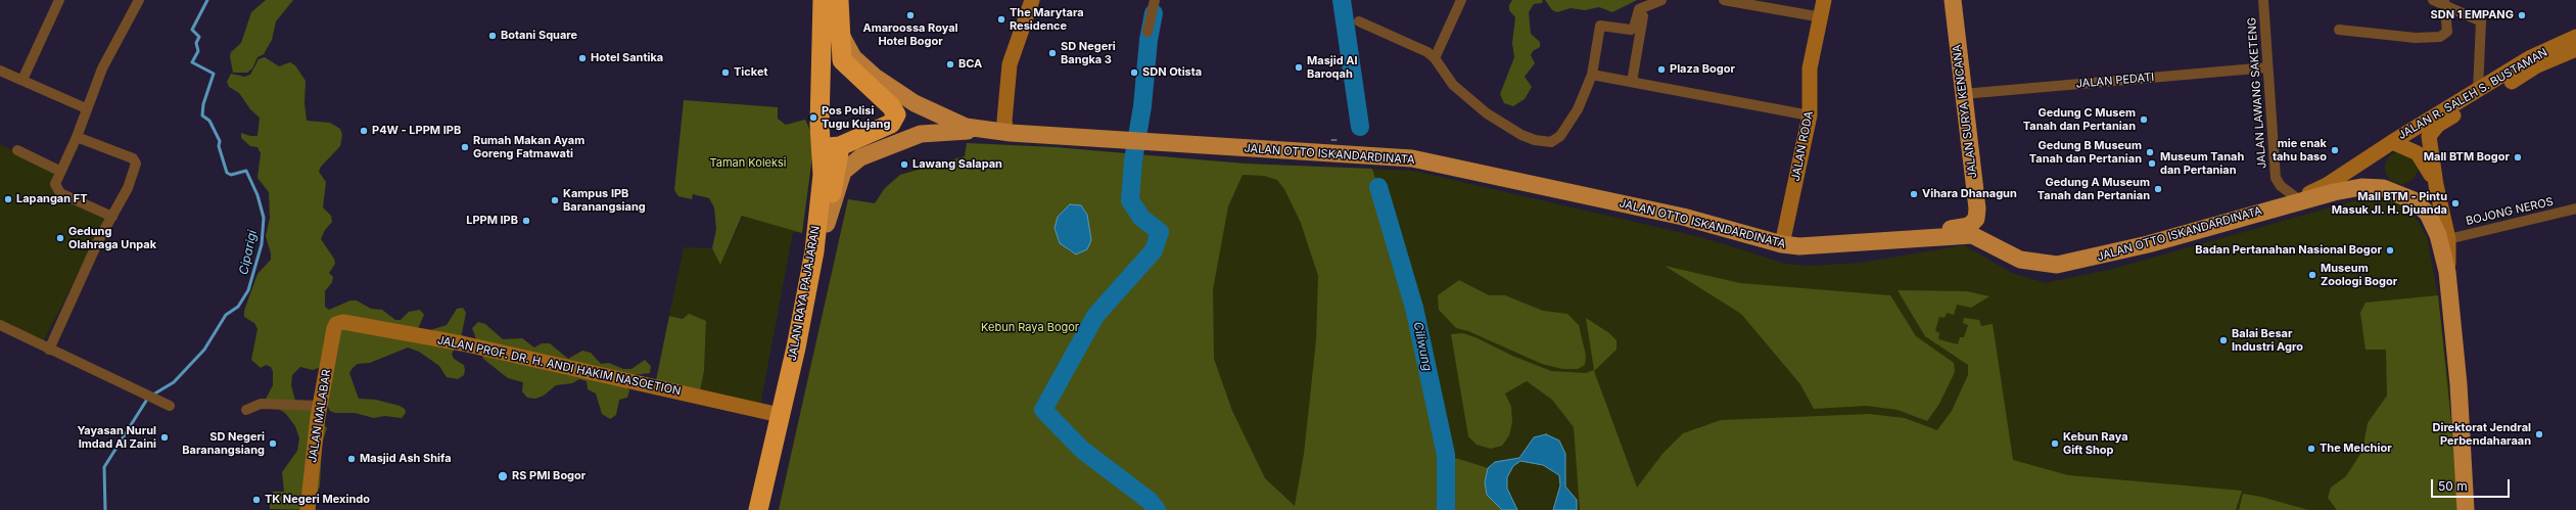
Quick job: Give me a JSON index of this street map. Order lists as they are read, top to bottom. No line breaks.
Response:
{"streets":{"highway":["JALAN RAYA PAJAJARAN"],"main road":["JALAN SURYA KENCANA","JALAN OTTO ISKANDARDINATA"],"street":["JALAN PEDATI","JALAN LAWANG SAKETENG","JALAN R. SALEH S. BUSTAMAN","JALAN RODA","BOJONG NEROS","JALAN PROF. DR. H. ANDI HAKIM NASOETION","JALAN MALABAR"]},"crossings":[["JALAN PEDATI","JALAN LAWANG SAKETENG"],["JALAN PEDATI","JALAN SURYA KENCANA"],["JALAN LAWANG SAKETENG","JALAN OTTO ISKANDARDINATA"],["JALAN SURYA KENCANA","JALAN OTTO ISKANDARDINATA"],["JALAN RODA","JALAN OTTO ISKANDARDINATA"],["JALAN RAYA PAJAJARAN","JALAN PROF. DR. H. ANDI HAKIM NASOETION"],["JALAN PROF. DR. H. ANDI HAKIM NASOETION","JALAN MALABAR"]],"water":["Ciparigi","Ciliwung"],"parks":["Taman Koleksi","Kebun Raya Bogor"],"places":["Amaroossa Royal Hotel Bogor","SDN 1 EMPANG","The Marytara Residence","Botani Square","SD Negeri Bangka 3","Hotel Santika","BCA","Masjid Al Baroqah","Plaza Bogor","Ticket","SDN Otista","Pos Polisi Tugu Kujang","Gedung C Musem Tanah dan Pertanian","P4W - LPPM IPB","Rumah Makan Ayam Goreng Fatmawati","mie enak tahu baso","Gedung B Museum Tanah dan Pertanian","Mall BTM Bogor","Museum Tanah dan Pertanian","Lawang Salapan","Gedung A Museum Tanah dan Pertanian","Vihara Dhanagun","Lapangan FT","Kampus IPB Baranangsiang","Mall BTM - Pintu Masuk Jl. H. Djuanda","LPPM IPB","Gedung Olahraga Unpak","Badan Pertanahan Nasional Bogor","Museum Zoologi Bogor","Balai Besar Industri Agro","Direktorat Jendral Perbendaharaan","Yayasan Nurul Imdad Al Zaini","SD Negeri Baranangsiang","Kebun Raya Gift Shop","The Melchior","Masjid Ash Shifa","RS PMI Bogor","TK Negeri Mexindo"],"scale_bar":"50 m"}
